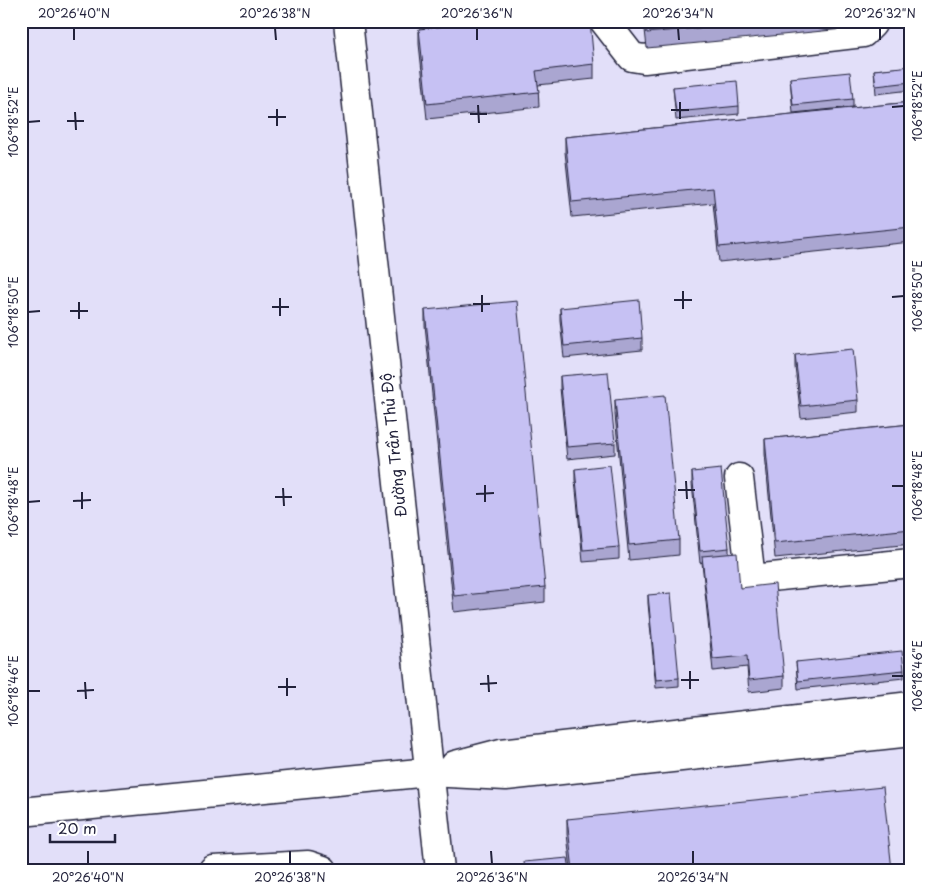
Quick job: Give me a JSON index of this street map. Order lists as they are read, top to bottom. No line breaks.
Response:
{"streets":{"street":["Đường Trần Thủ Độ"]},"scale_bar":"20 m","coordinates":["20°26'40\"N","20°26'38\"N","20°26'36\"N","20°26'34\"N","20°26'32\"N","106°18'52\"E","106°18'50\"E","106°18'48\"E","106°18'46\"E"]}
